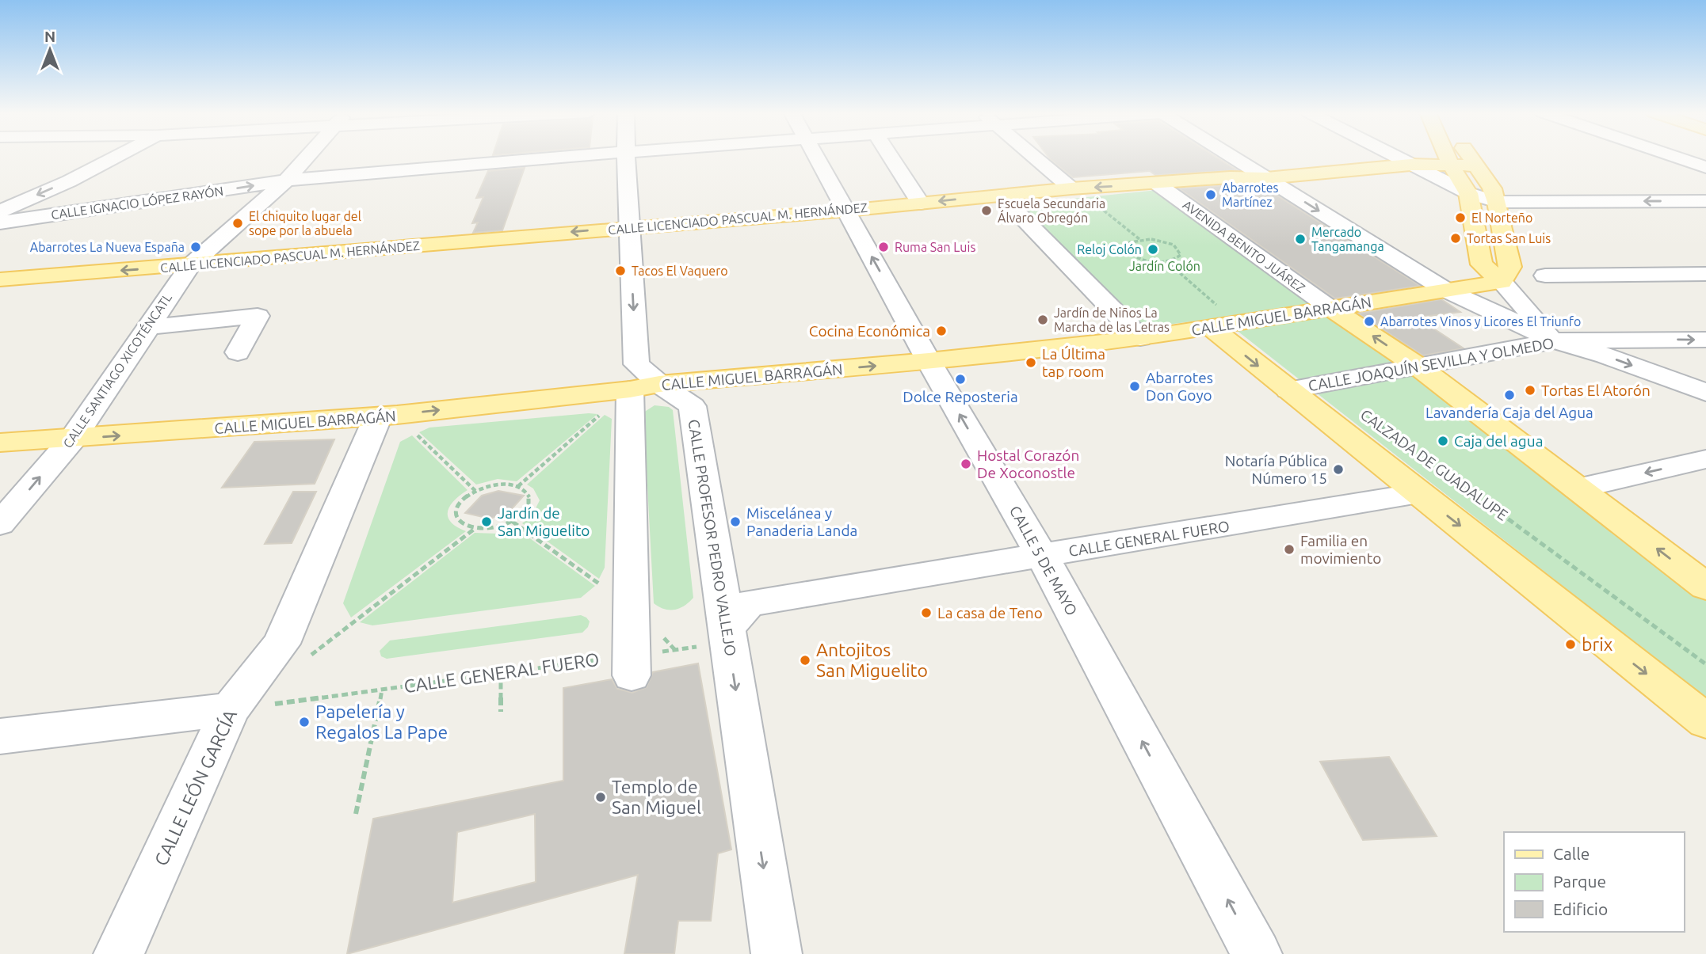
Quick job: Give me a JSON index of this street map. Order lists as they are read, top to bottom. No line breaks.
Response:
{"streets":{"main road":["CALLE LICENCIADO PASCUAL M. HERNÁNDEZ","CALLE MIGUEL BARRAGÁN","CALZADA DE GUADALUPE"],"street":["CALLE IGNACIO LÓPEZ RAYÓN","AVENIDA BENITO JUÁREZ","CALLE JOAQUÍN SEVILLA Y OLMEDO","CALLE SANTIAGO XICOTÉNCATL","CALLE PROFESOR PEDRO VALLEJO","CALLE GENERAL FUERO","CALLE 5 DE MAYO","CALLE LEÓN GARCÍA"]},"crossings":[["CALLE IGNACIO LÓPEZ RAYÓN","CALLE SANTIAGO XICOTÉNCATL"],["CALLE LICENCIADO PASCUAL M. HERNÁNDEZ","AVENIDA BENITO JUÁREZ"],["CALLE LICENCIADO PASCUAL M. HERNÁNDEZ","CALLE SANTIAGO XICOTÉNCATL"],["CALLE LICENCIADO PASCUAL M. HERNÁNDEZ","CALLE PROFESOR PEDRO VALLEJO"],["CALLE LICENCIADO PASCUAL M. HERNÁNDEZ","CALLE 5 DE MAYO"],["AVENIDA BENITO JUÁREZ","CALLE MIGUEL BARRAGÁN"],["CALLE MIGUEL BARRAGÁN","CALLE SANTIAGO XICOTÉNCATL"],["CALLE MIGUEL BARRAGÁN","CALZADA DE GUADALUPE"],["CALLE MIGUEL BARRAGÁN","CALLE PROFESOR PEDRO VALLEJO"],["CALLE MIGUEL BARRAGÁN","CALLE 5 DE MAYO"],["CALLE MIGUEL BARRAGÁN","CALLE LEÓN GARCÍA"],["CALLE JOAQUÍN SEVILLA Y OLMEDO","CALZADA DE GUADALUPE"],["CALZADA DE GUADALUPE","CALLE GENERAL FUERO"],["CALLE PROFESOR PEDRO VALLEJO","CALLE GENERAL FUERO"],["CALLE GENERAL FUERO","CALLE 5 DE MAYO"]],"one_way":["CALLE LICENCIADO PASCUAL M. HERNÁNDEZ","CALLE MIGUEL BARRAGÁN","CALLE PROFESOR PEDRO VALLEJO"],"parks":["Jardín Colón"],"places":["Abarrotes Martínez","Escuela Secundaria Álvaro Obregón","El Norteño","El chiquito lugar del sope por la abuela","Tortas San Luis","Mercado Tangamanga","Abarrotes La Nueva España","Ruma San Luis","Reloj Colón","Tacos El Vaquero","Jardín de Niños La Marcha de las Letras","Abarrotes Vinos y Licores El Triunfo","Cocina Económica","La Última tap room","Dolce Reposteria","Abarrotes Don Goyo","Tortas El Atorón","Lavandería Caja del Agua","Caja del agua","Hostal Corazón De Xoconostle","Notaría Pública Número 15","Jardín de San Miguelito","Miscelánea y Panaderia Landa","Familia en movimiento","La casa de Teno","brix","Antojitos San Miguelito","Papelería y Regalos La Pape","Templo de San Miguel"],"legend":["Calle","Parque","Edificio"],"north":"top"}
